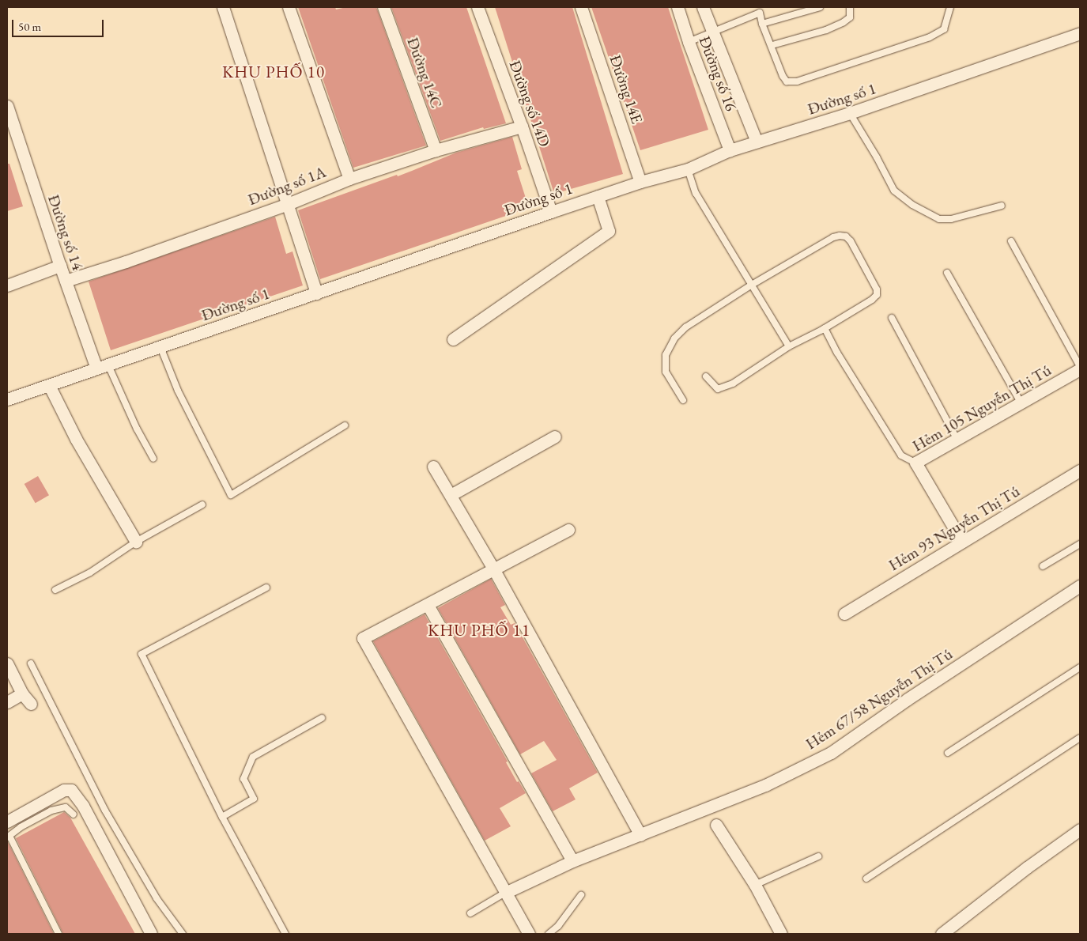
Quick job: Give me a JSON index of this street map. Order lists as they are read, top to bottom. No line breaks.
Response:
{"streets":{"street":["Đường 14C","Đường số 16","Đường 14E","Đường số 1","Đường số 14D","Đường số 1A","Đường số 14","Hẻm 105 Nguyễn Thị Tú","Hẻm 93 Nguyễn Thị Tú","Hẻm 67/58 Nguyễn Thị Tú"]},"crossings":[["Đường 14C","Đường số 1A"],["Đường số 16","Đường số 1"],["Đường 14E","Đường số 1"],["Đường số 1","Đường số 14D"],["Đường số 1","Đường số 14"],["Đường số 14D","Đường số 1A"],["Đường số 1A","Đường số 14"],["Hẻm 105 Nguyễn Thị Tú","Hẻm 93 Nguyễn Thị Tú"]],"districts":["KHU PHỐ 10","KHU PHỐ 11"],"scale_bar":"50 m"}
